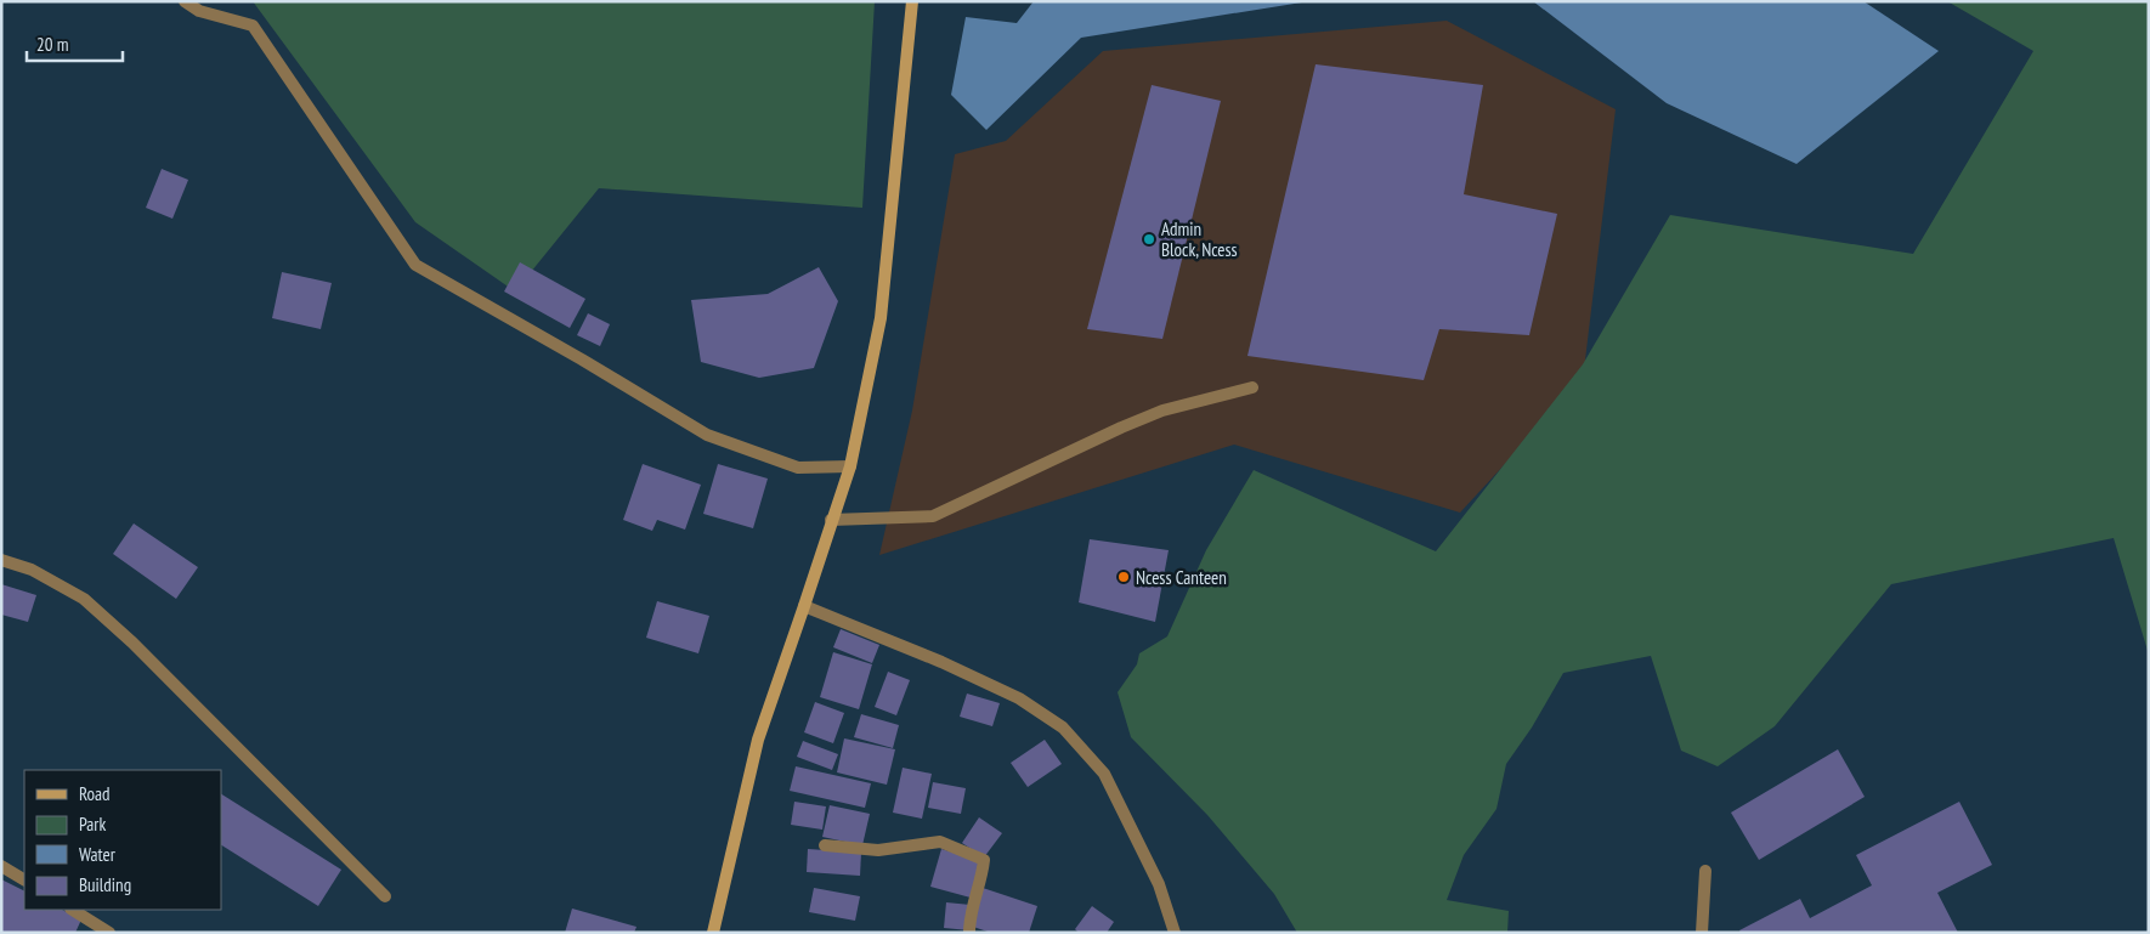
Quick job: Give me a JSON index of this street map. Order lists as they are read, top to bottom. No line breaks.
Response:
{"places":["Admin Block, Ncess","Ncess Canteen"],"legend":["Road","Park","Water","Building"],"scale_bar":"20 m"}
